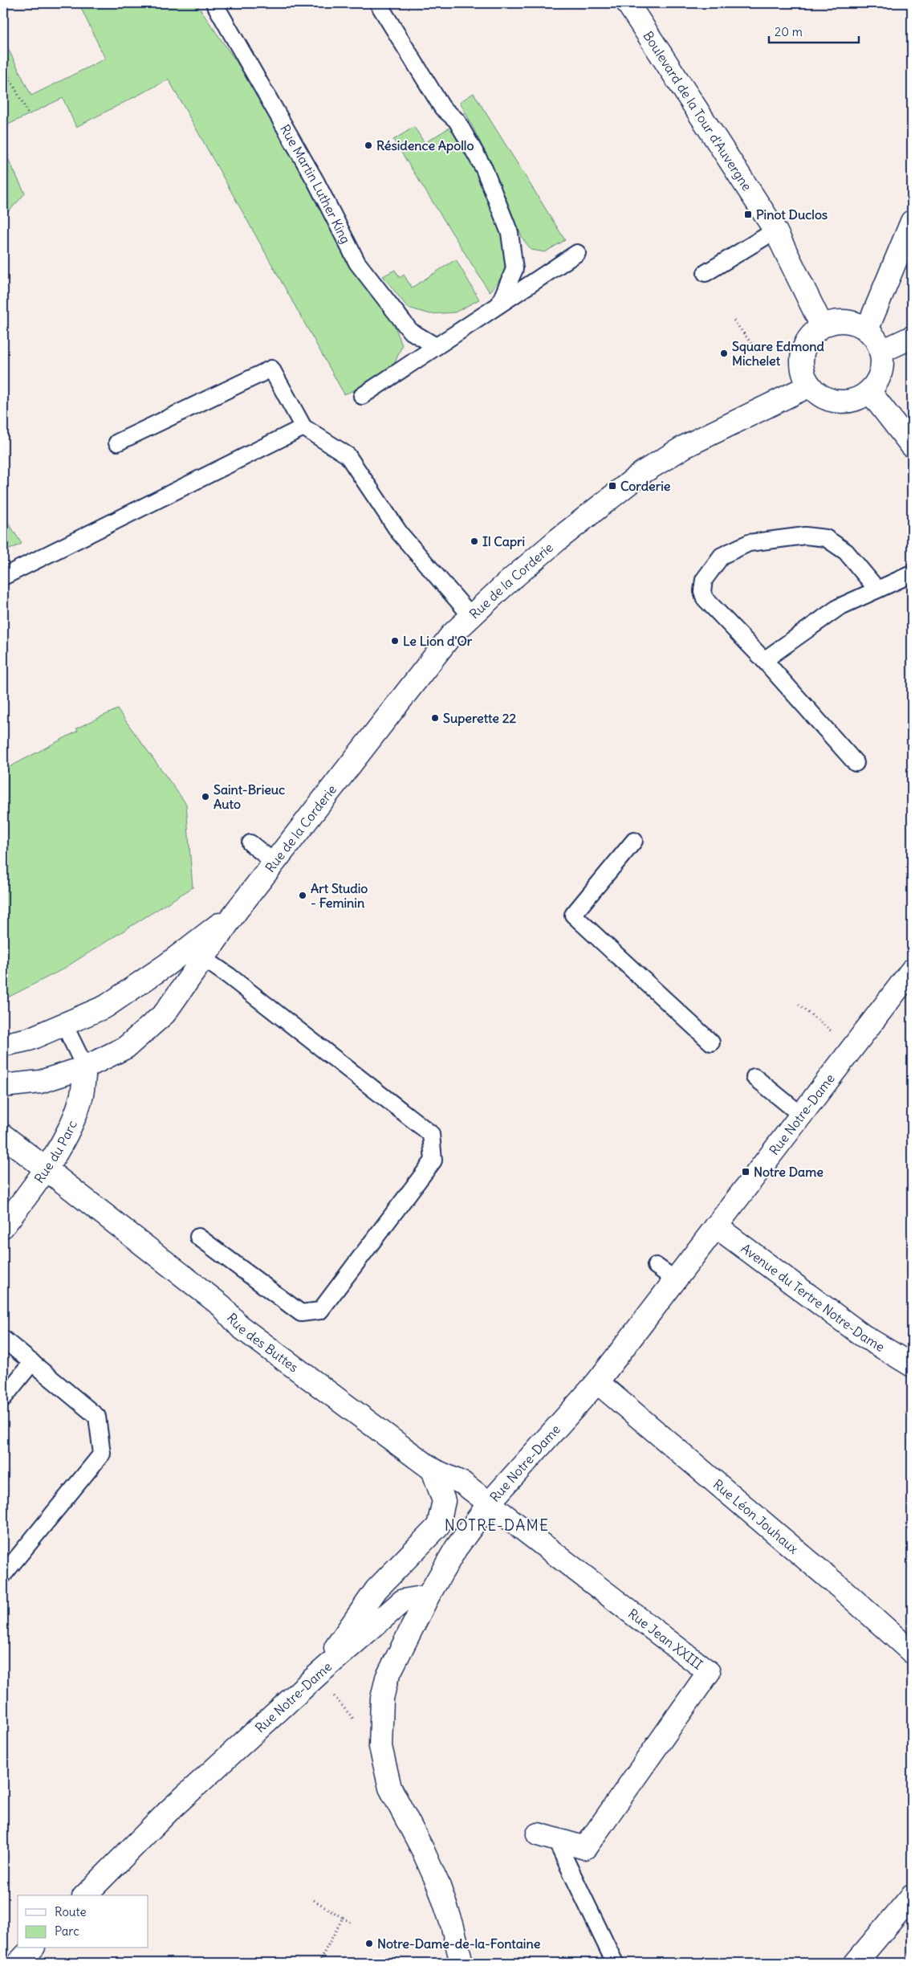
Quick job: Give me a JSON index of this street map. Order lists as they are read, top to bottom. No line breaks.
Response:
{"streets":{"street":["Boulevard de la Tour d'Auvergne","Rue de la Corderie","Rue Notre-Dame","Rue du Parc","Avenue du Tertre Notre-Dame","Rue des Buttes","Rue Léon Jouhaux","Rue Jean XXIII"],"lane":["Rue Martin Luther King"]},"crossings":[["Boulevard de la Tour d'Auvergne","Rue de la Corderie"],["Rue de la Corderie","Rue du Parc"],["Rue Notre-Dame","Avenue du Tertre Notre-Dame"],["Rue Notre-Dame","Rue des Buttes"],["Rue Notre-Dame","Rue Léon Jouhaux"],["Rue Notre-Dame","Rue Jean XXIII"],["Rue du Parc","Rue des Buttes"],["Rue des Buttes","Rue Jean XXIII"]],"districts":["NOTRE-DAME"],"places":{"other":["Résidence Apollo","Square Edmond Michelet","Il Capri","Le Lion d'Or","Superette 22","Saint-Brieuc Auto","Art Studio - Feminin","Notre-Dame-de-la-Fontaine"],"transit":["Pinot Duclos","Corderie","Notre Dame"]},"legend":["Route","Parc"],"scale_bar":"20 m"}
